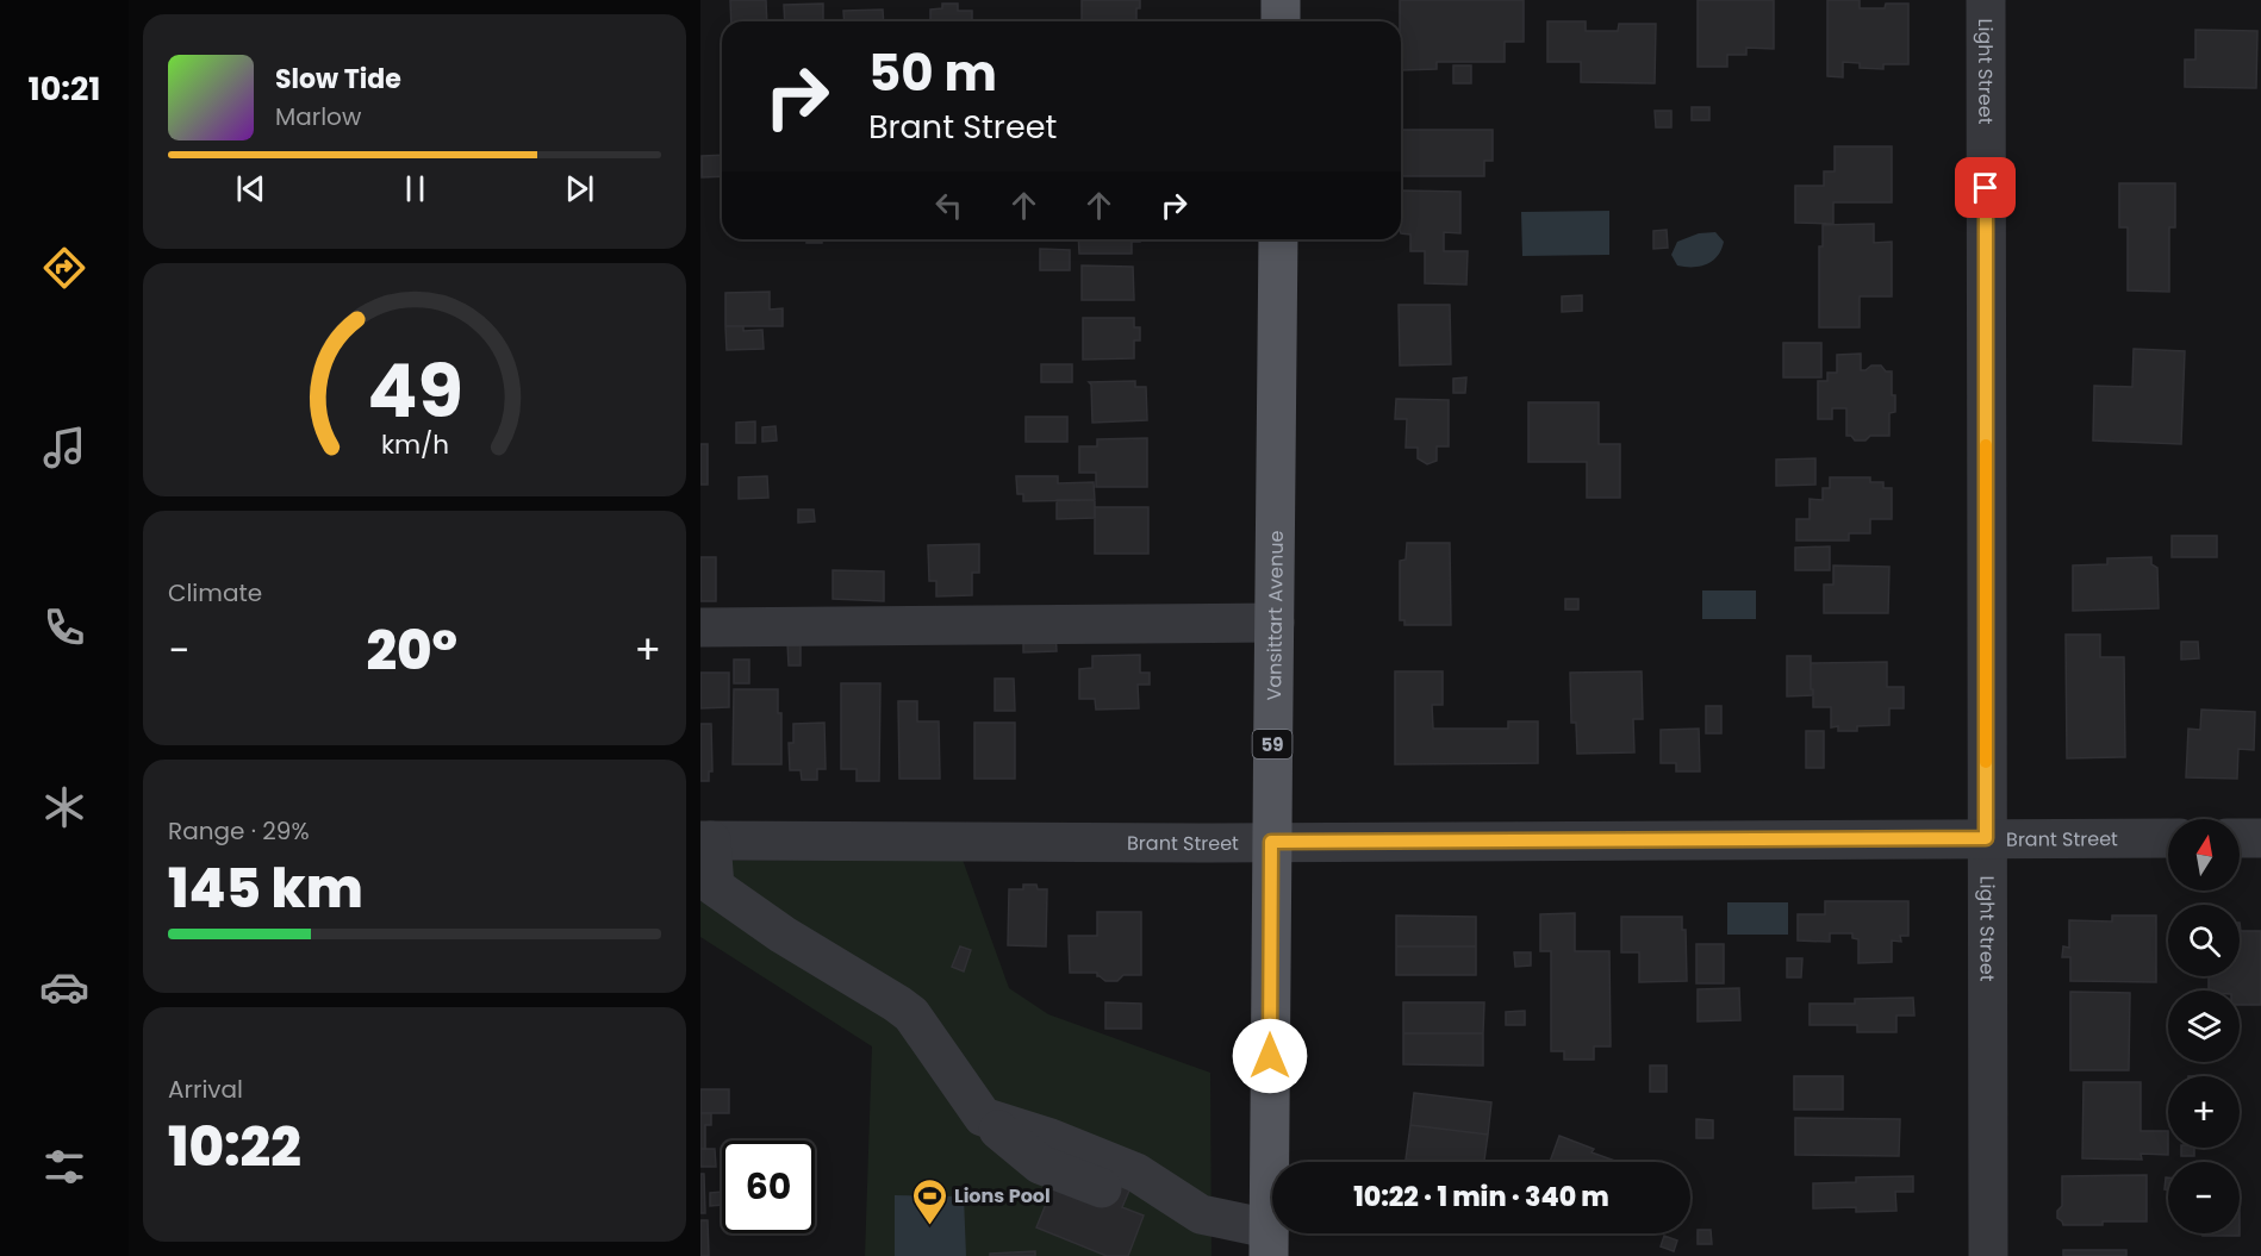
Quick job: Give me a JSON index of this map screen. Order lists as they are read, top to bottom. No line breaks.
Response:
{"streets":{"main road":["Vansittart Avenue","59"],"street":["Light Street","Brant Street"]},"crossings":[["Light Street","Brant Street"],["Vansittart Avenue","Brant Street"]],"places":{"sports":["Lions Pool"]},"north":"top","page":{"tabs":"10:21","turn":["50 m","Brant Street"],"song":["Slow Tide","Marlow"],"tile":["Climate",["Range · 29%","145 km"],["Arrival","10:22"]],"heat":["−","20°","+"],"map_buttons":["+","−"],"limit":"60","trip":"10:22 · 1 min · 340 m","gauge":["49","km/h"]}}
